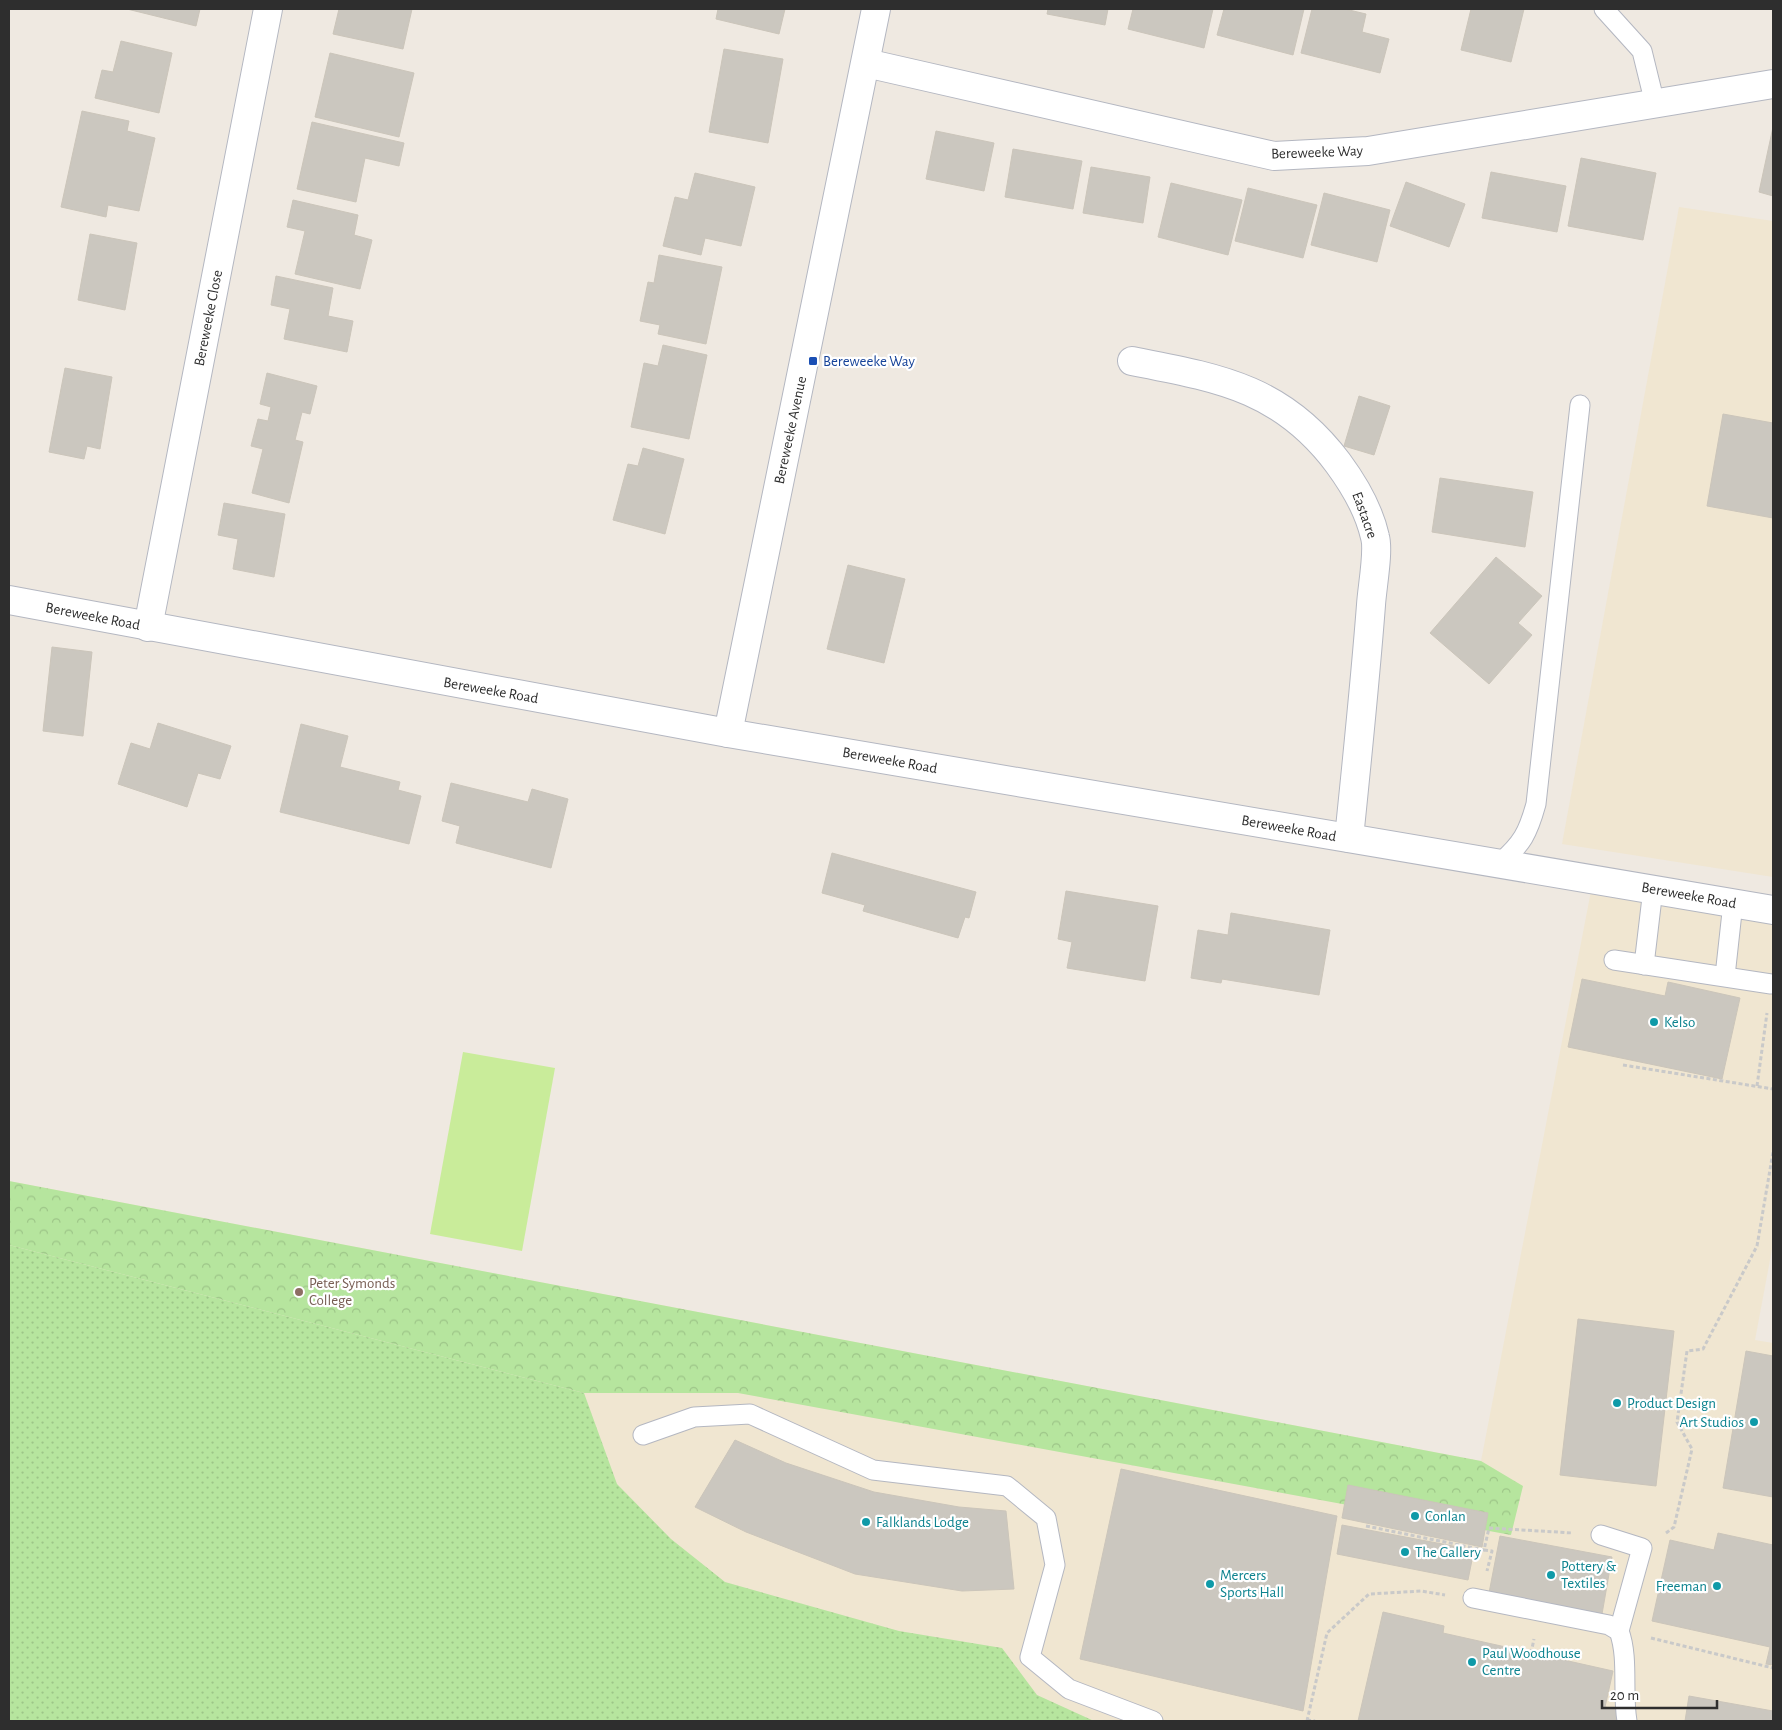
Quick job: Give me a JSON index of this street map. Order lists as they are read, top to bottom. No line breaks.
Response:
{"streets":{"street":["Bereweeke Way","Bereweeke Close","Bereweeke Avenue","Eastacre","Bereweeke Road"]},"crossings":[["Bereweeke Way","Bereweeke Avenue"],["Bereweeke Close","Bereweeke Road"],["Bereweeke Avenue","Bereweeke Road"],["Eastacre","Bereweeke Road"]],"places":{"transit":["Bereweeke Way"],"other":["Kelso","Peter Symonds College","Product Design","Art Studios","Conlan","Falklands Lodge","The Gallery","Pottery & Textiles","Mercers Sports Hall","Freeman","Paul Woodhouse Centre"]},"scale_bar":"20 m"}
